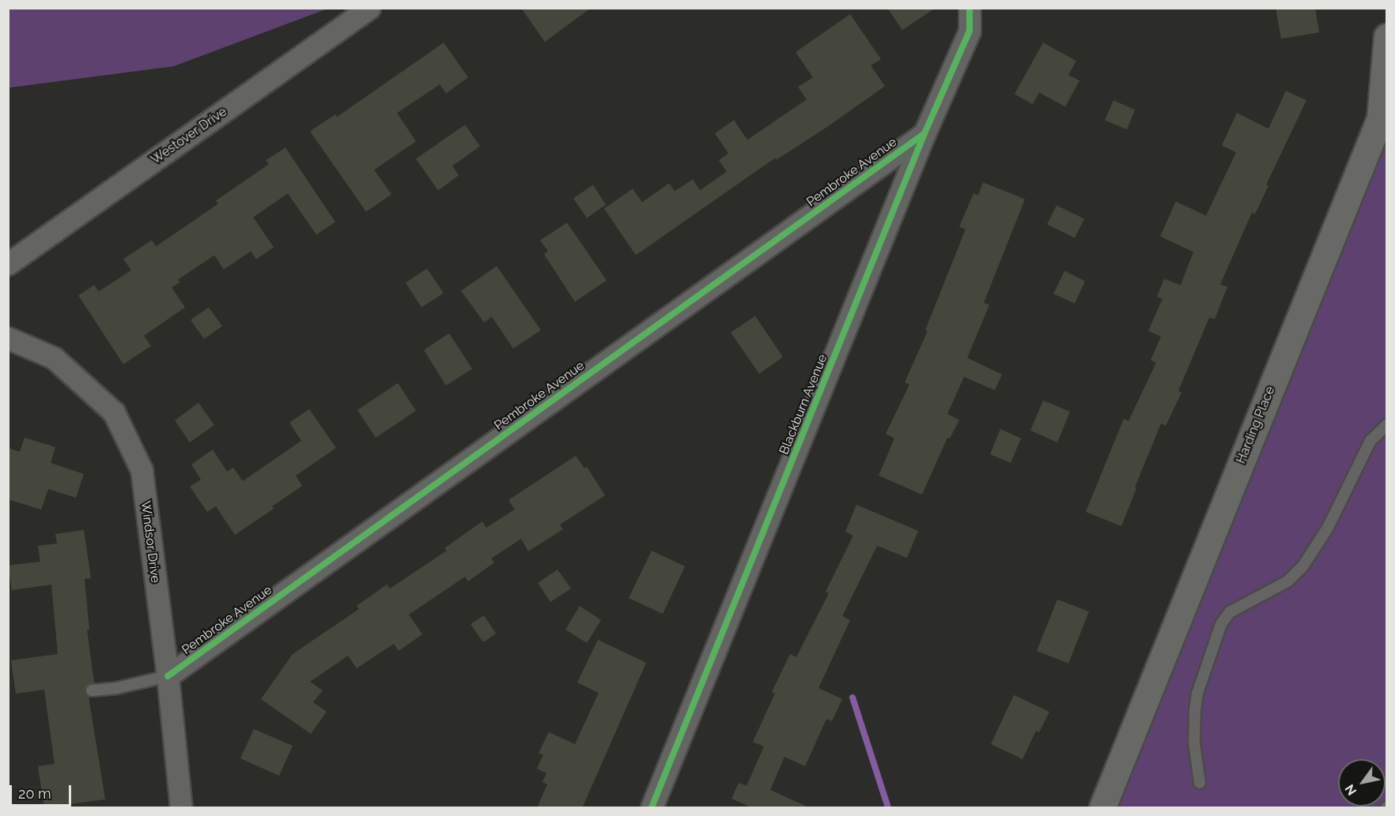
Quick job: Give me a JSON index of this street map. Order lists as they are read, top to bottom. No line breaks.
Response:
{"streets":{"main road":["Harding Place"],"street":["Westover Drive","Pembroke Avenue","Blackburn Avenue","Windsor Drive"]},"crossings":[["Pembroke Avenue","Blackburn Avenue"],["Pembroke Avenue","Windsor Drive"]],"scale_bar":"20 m","north":"bottom left"}
